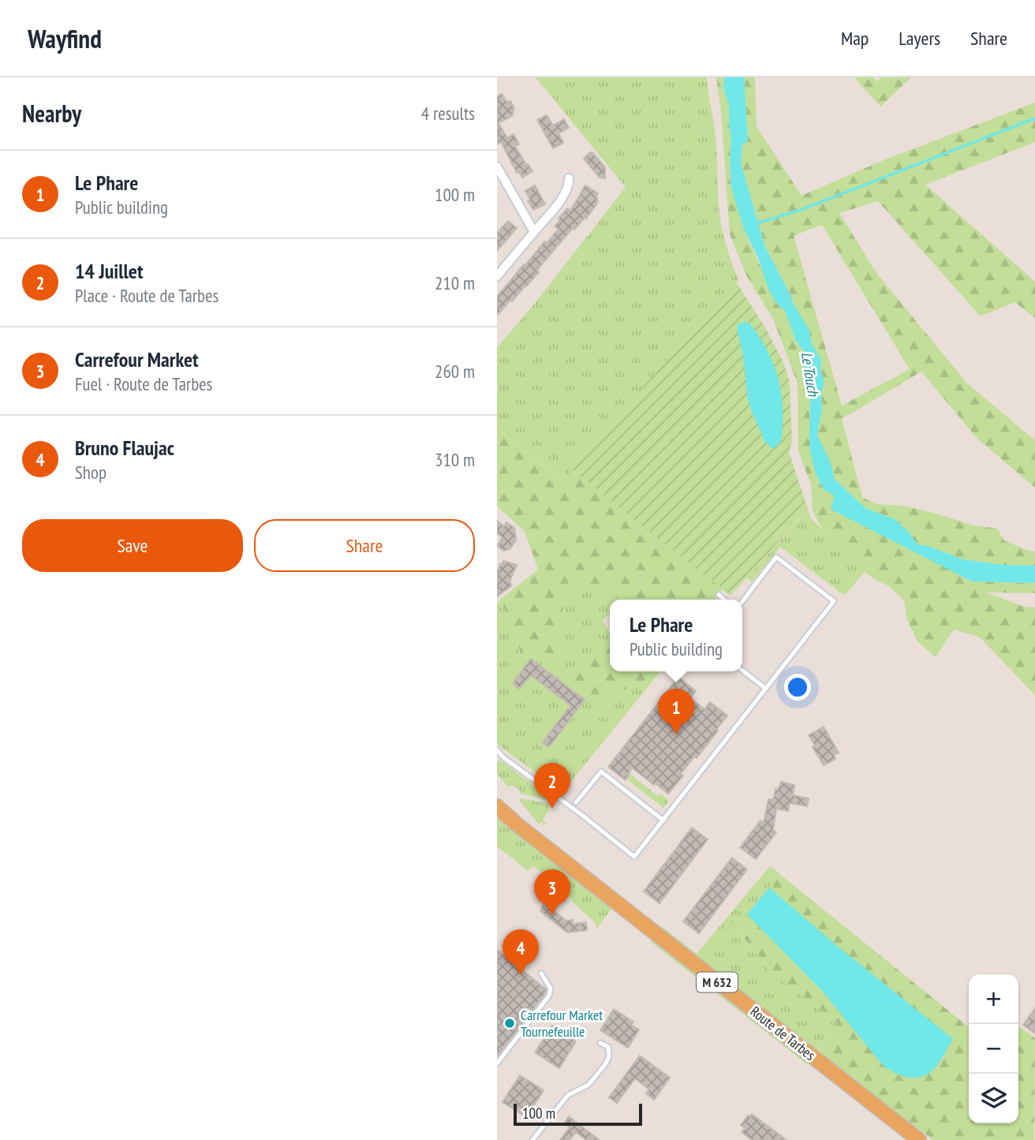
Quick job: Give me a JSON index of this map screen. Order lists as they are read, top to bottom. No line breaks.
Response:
{"streets":{"main road":["M 632","Route de Tarbes"]},"water":["Le Touch"],"places":["Carrefour Market Tournefeuille"],"scale_bar":"100 m","page":{"header":"Wayfind","nav":["Map","Layers","Share"],"heading":["Nearby","4 results"],"list":[{"mark":"1","name":"Le Phare","note":"Public building","value":"100 m"},{"mark":"2","name":"14 Juillet","note":"Place · Route de Tarbes","value":"210 m"},{"mark":"3","name":"Carrefour Market","note":"Fuel · Route de Tarbes","value":"260 m"},{"mark":"4","name":"Bruno Flaujac","note":"Shop","value":"310 m"}],"buttons":["Save","Share"],"popup":["Le Phare","Public building"],"pins":["1","2","3","4"],"map_buttons":["+","−"],"scale":"100 m"}}
